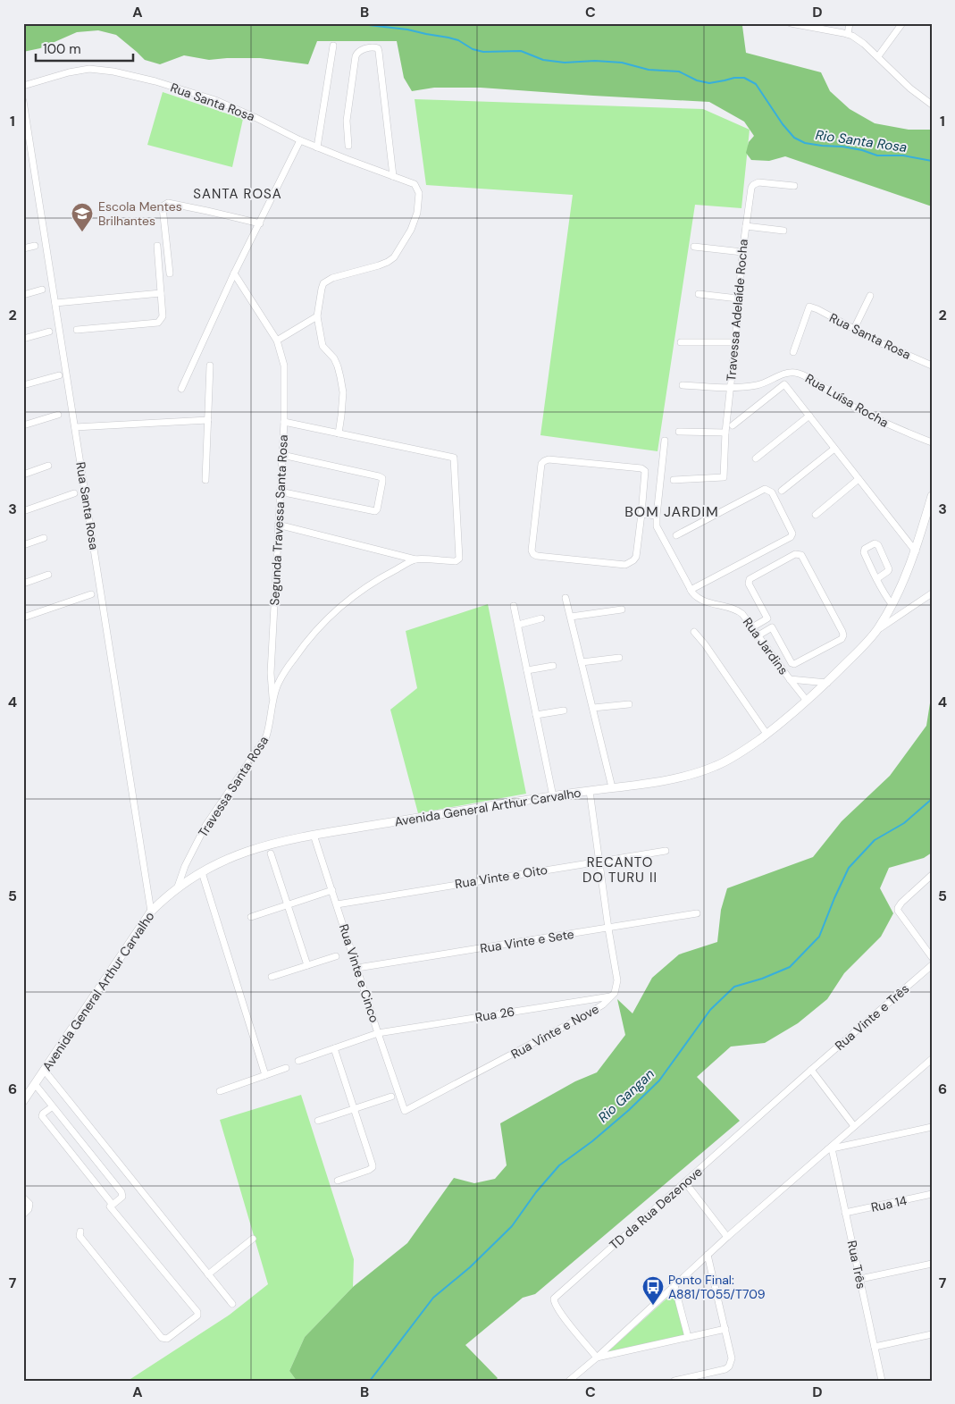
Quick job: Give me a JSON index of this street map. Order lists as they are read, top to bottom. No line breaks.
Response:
{"streets":{"main road":["Avenida General Arthur Carvalho"],"street":["Rua Santa Rosa","Travessa Adelaíde Rocha","Rua Luísa Rocha","Segunda Travessa Santa Rosa","Rua Jardins","Travessa Santa Rosa","Rua Vinte e Oito","Rua Vinte e Sete","Rua Vinte e Cinco","Rua 26","Rua Vinte e Três","Rua Vinte e Nove","Rua 14","TD da Rua Dezenove","Rua Três"]},"crossings":[["Rua Santa Rosa","Avenida General Arthur Carvalho"],["Travessa Adelaíde Rocha","Rua Luísa Rocha"],["Segunda Travessa Santa Rosa","Travessa Santa Rosa"],["Rua Jardins","Avenida General Arthur Carvalho"],["Travessa Santa Rosa","Avenida General Arthur Carvalho"],["Avenida General Arthur Carvalho","Rua Vinte e Cinco"],["Avenida General Arthur Carvalho","Rua Vinte e Nove"],["Rua Vinte e Oito","Rua Vinte e Cinco"],["Rua Vinte e Oito","Rua Vinte e Nove"],["Rua Vinte e Sete","Rua Vinte e Cinco"],["Rua Vinte e Sete","Rua Vinte e Nove"],["Rua Vinte e Cinco","Rua 26"],["Rua Vinte e Cinco","Rua Vinte e Nove"],["Rua 26","Rua Vinte e Nove"],["Rua Vinte e Três","TD da Rua Dezenove"],["Rua 14","Rua Três"]],"districts":["SANTA ROSA","BOM JARDIM","RECANTO DO TURU II"],"water":["Rio Santa Rosa","Rio Gangan"],"places":{"school or university":["Escola Mentes Brilhantes"],"bus stop":["Ponto Final: A881/T055/T709"]},"scale_bar":"100 m","grid":{"columns":["A","B","C","D"],"rows":["1","2","3","4","5","6","7"]}}
